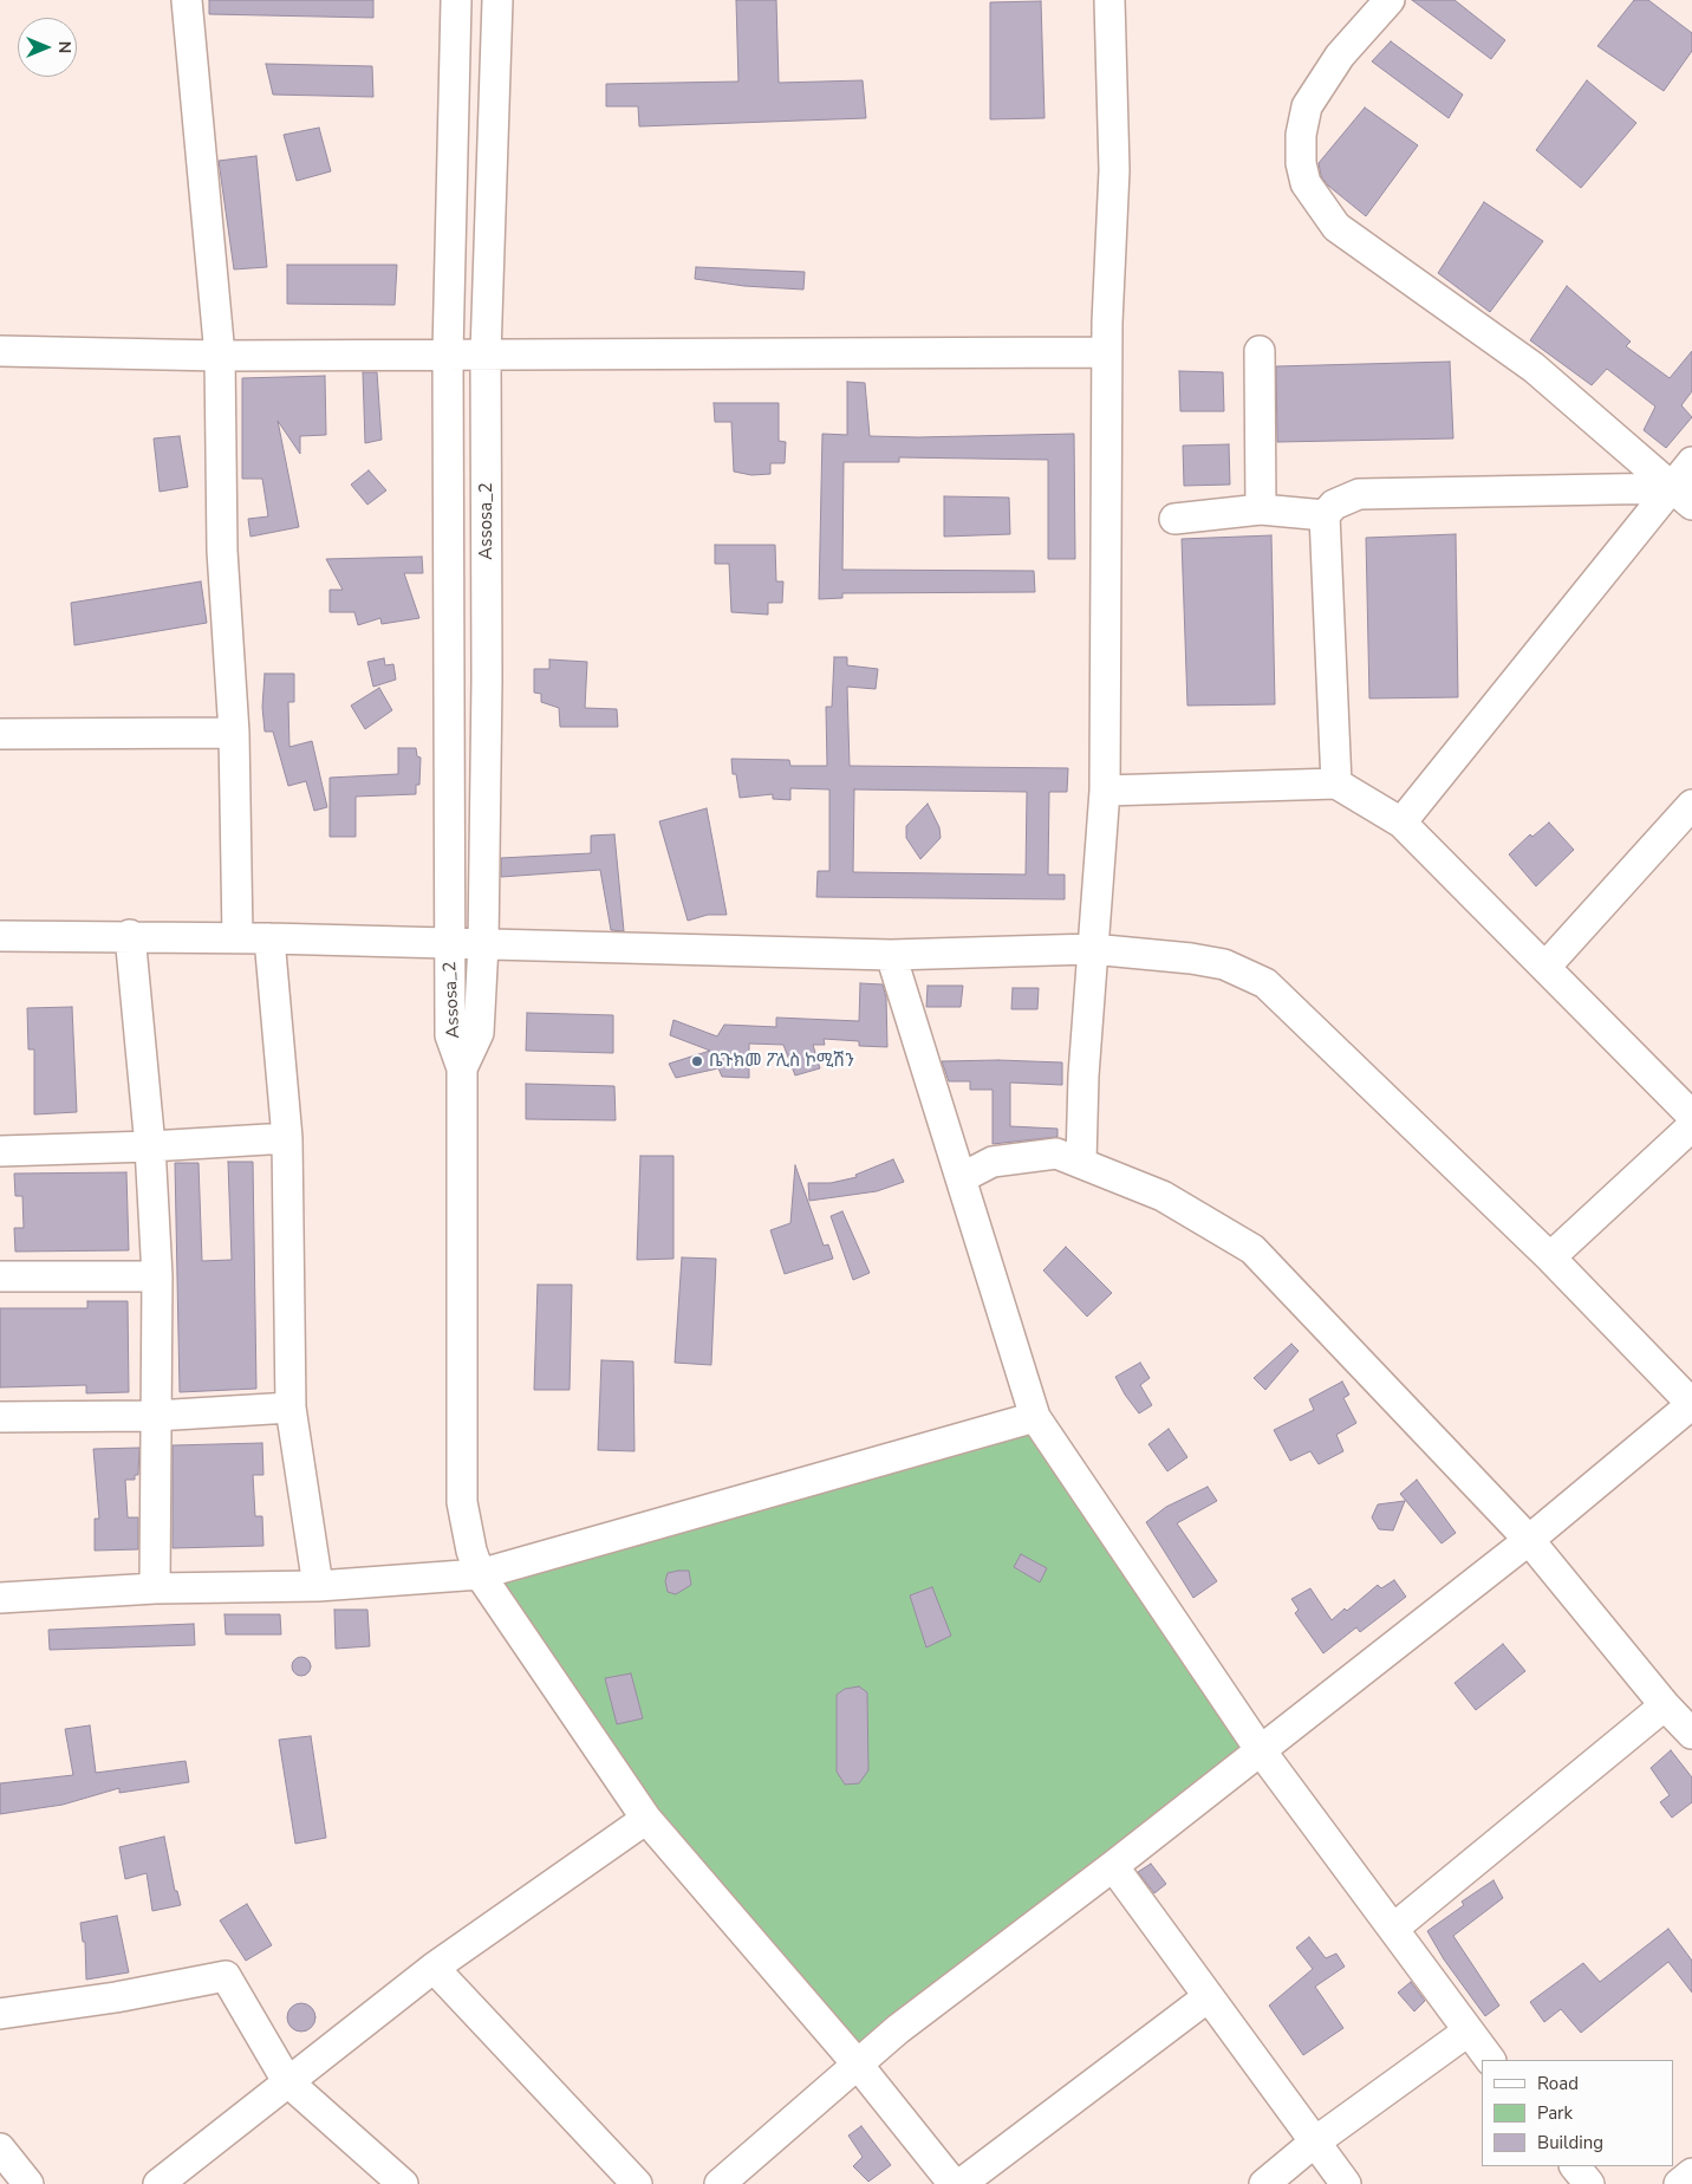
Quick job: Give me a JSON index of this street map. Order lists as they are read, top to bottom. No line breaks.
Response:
{"streets":{"street":["Assosa_2"]},"places":["ቤጉክመ ፖሊስ ኮሚሽን"],"legend":["Road","Park","Building"],"north":"right"}
